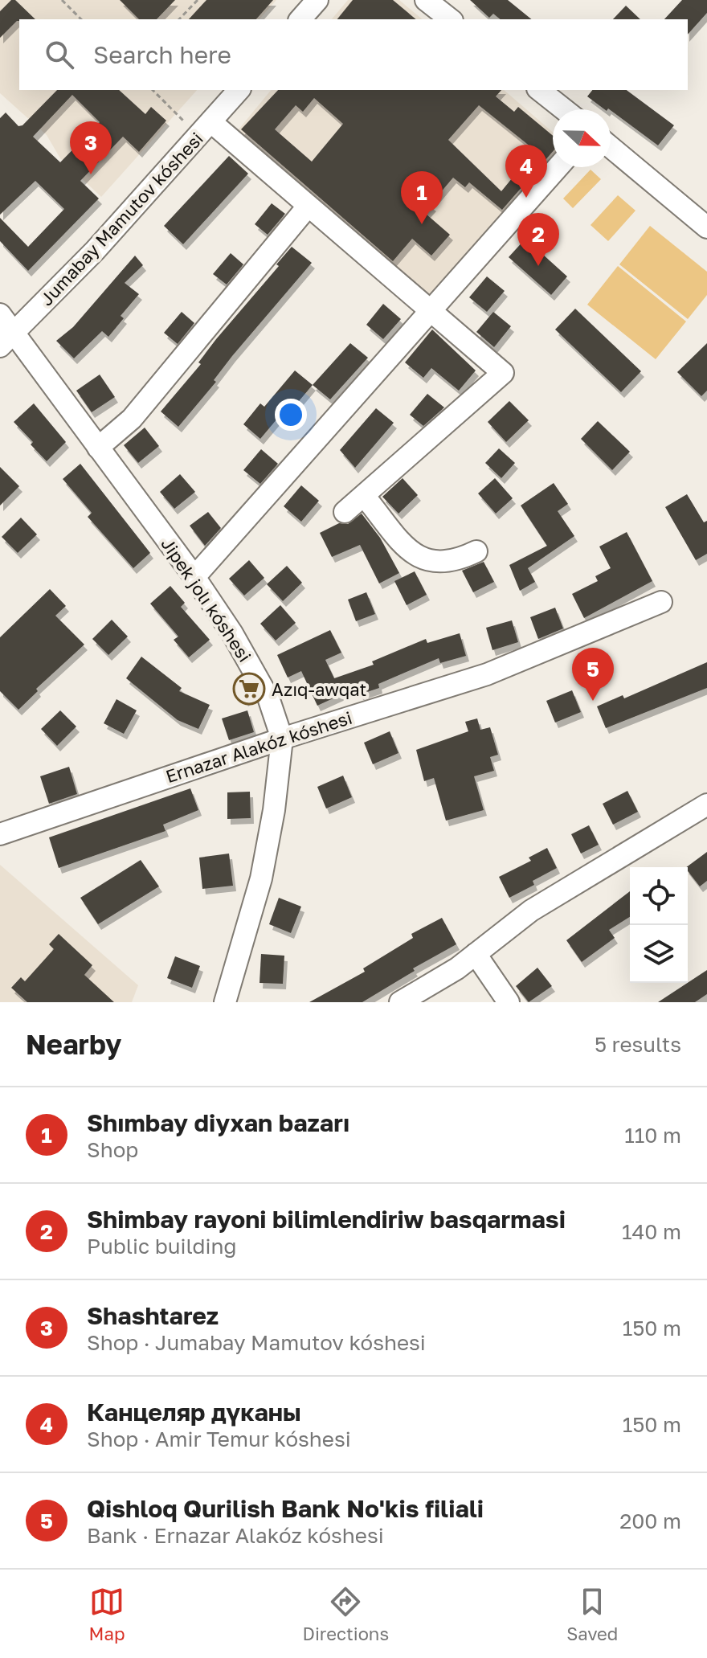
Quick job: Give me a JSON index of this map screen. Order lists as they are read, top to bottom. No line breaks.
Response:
{"streets":{"street":["Jumabay Mamutov kóshesi","Jipek jolı kóshesi","Ernazar Alakóz kóshesi"]},"crossings":[["Jumabay Mamutov kóshesi","Jipek jolı kóshesi"],["Jipek jolı kóshesi","Ernazar Alakóz kóshesi"]],"places":{"supermarket":["Azıq-awqat"]},"north":"right","page":{"search":"Search here","pins":["3","4","1","2","5"],"heading":["Nearby","5 results"],"list":[{"mark":"1","name":"Shımbay diyxan bazarı","note":"Shop","value":"110 m"},{"mark":"2","name":"Shimbay rayoni bilimlendiriw basqarmasi","note":"Public building","value":"140 m"},{"mark":"3","name":"Shashtarez","note":"Shop · Jumabay Mamutov kóshesi","value":"150 m"},{"mark":"4","name":"Канцеляр дүканы","note":"Shop · Amir Temur kóshesi","value":"150 m"},{"mark":"5","name":"Qishloq Qurilish Bank No'kis filiali","note":"Bank · Ernazar Alakóz kóshesi","value":"200 m"}],"nav":["Map","Directions","Saved"]}}
